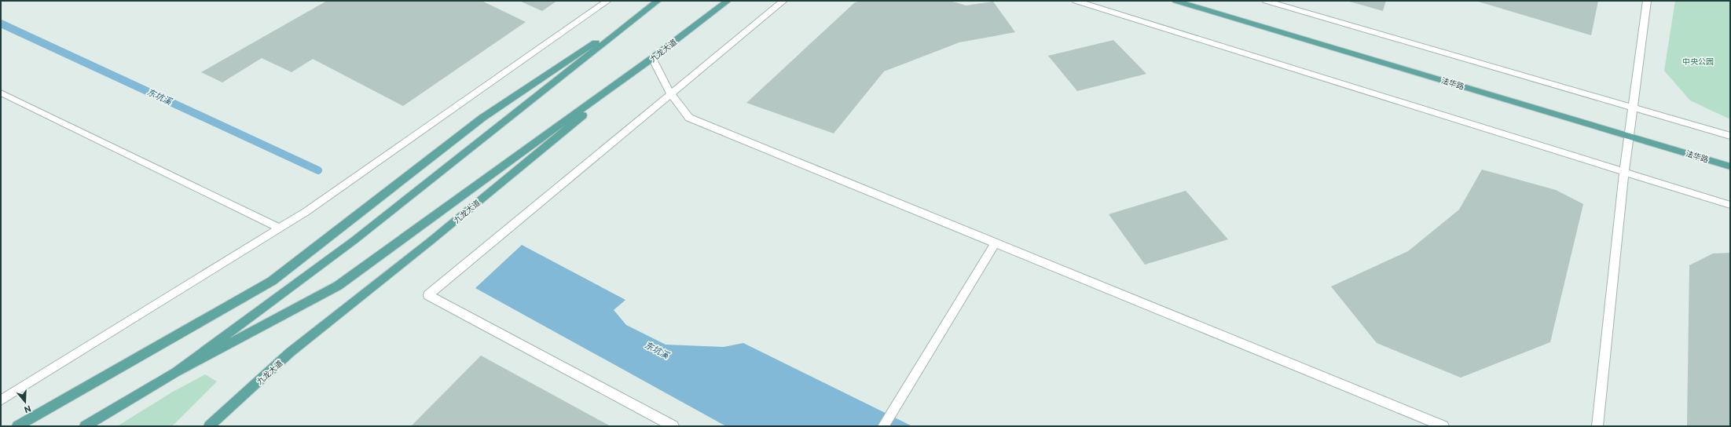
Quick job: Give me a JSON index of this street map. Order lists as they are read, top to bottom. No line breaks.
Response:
{"streets":{"main road":["九龙大道","法华路"]},"water":["东坑溪"],"parks":["中央公园"],"north":"bottom"}
